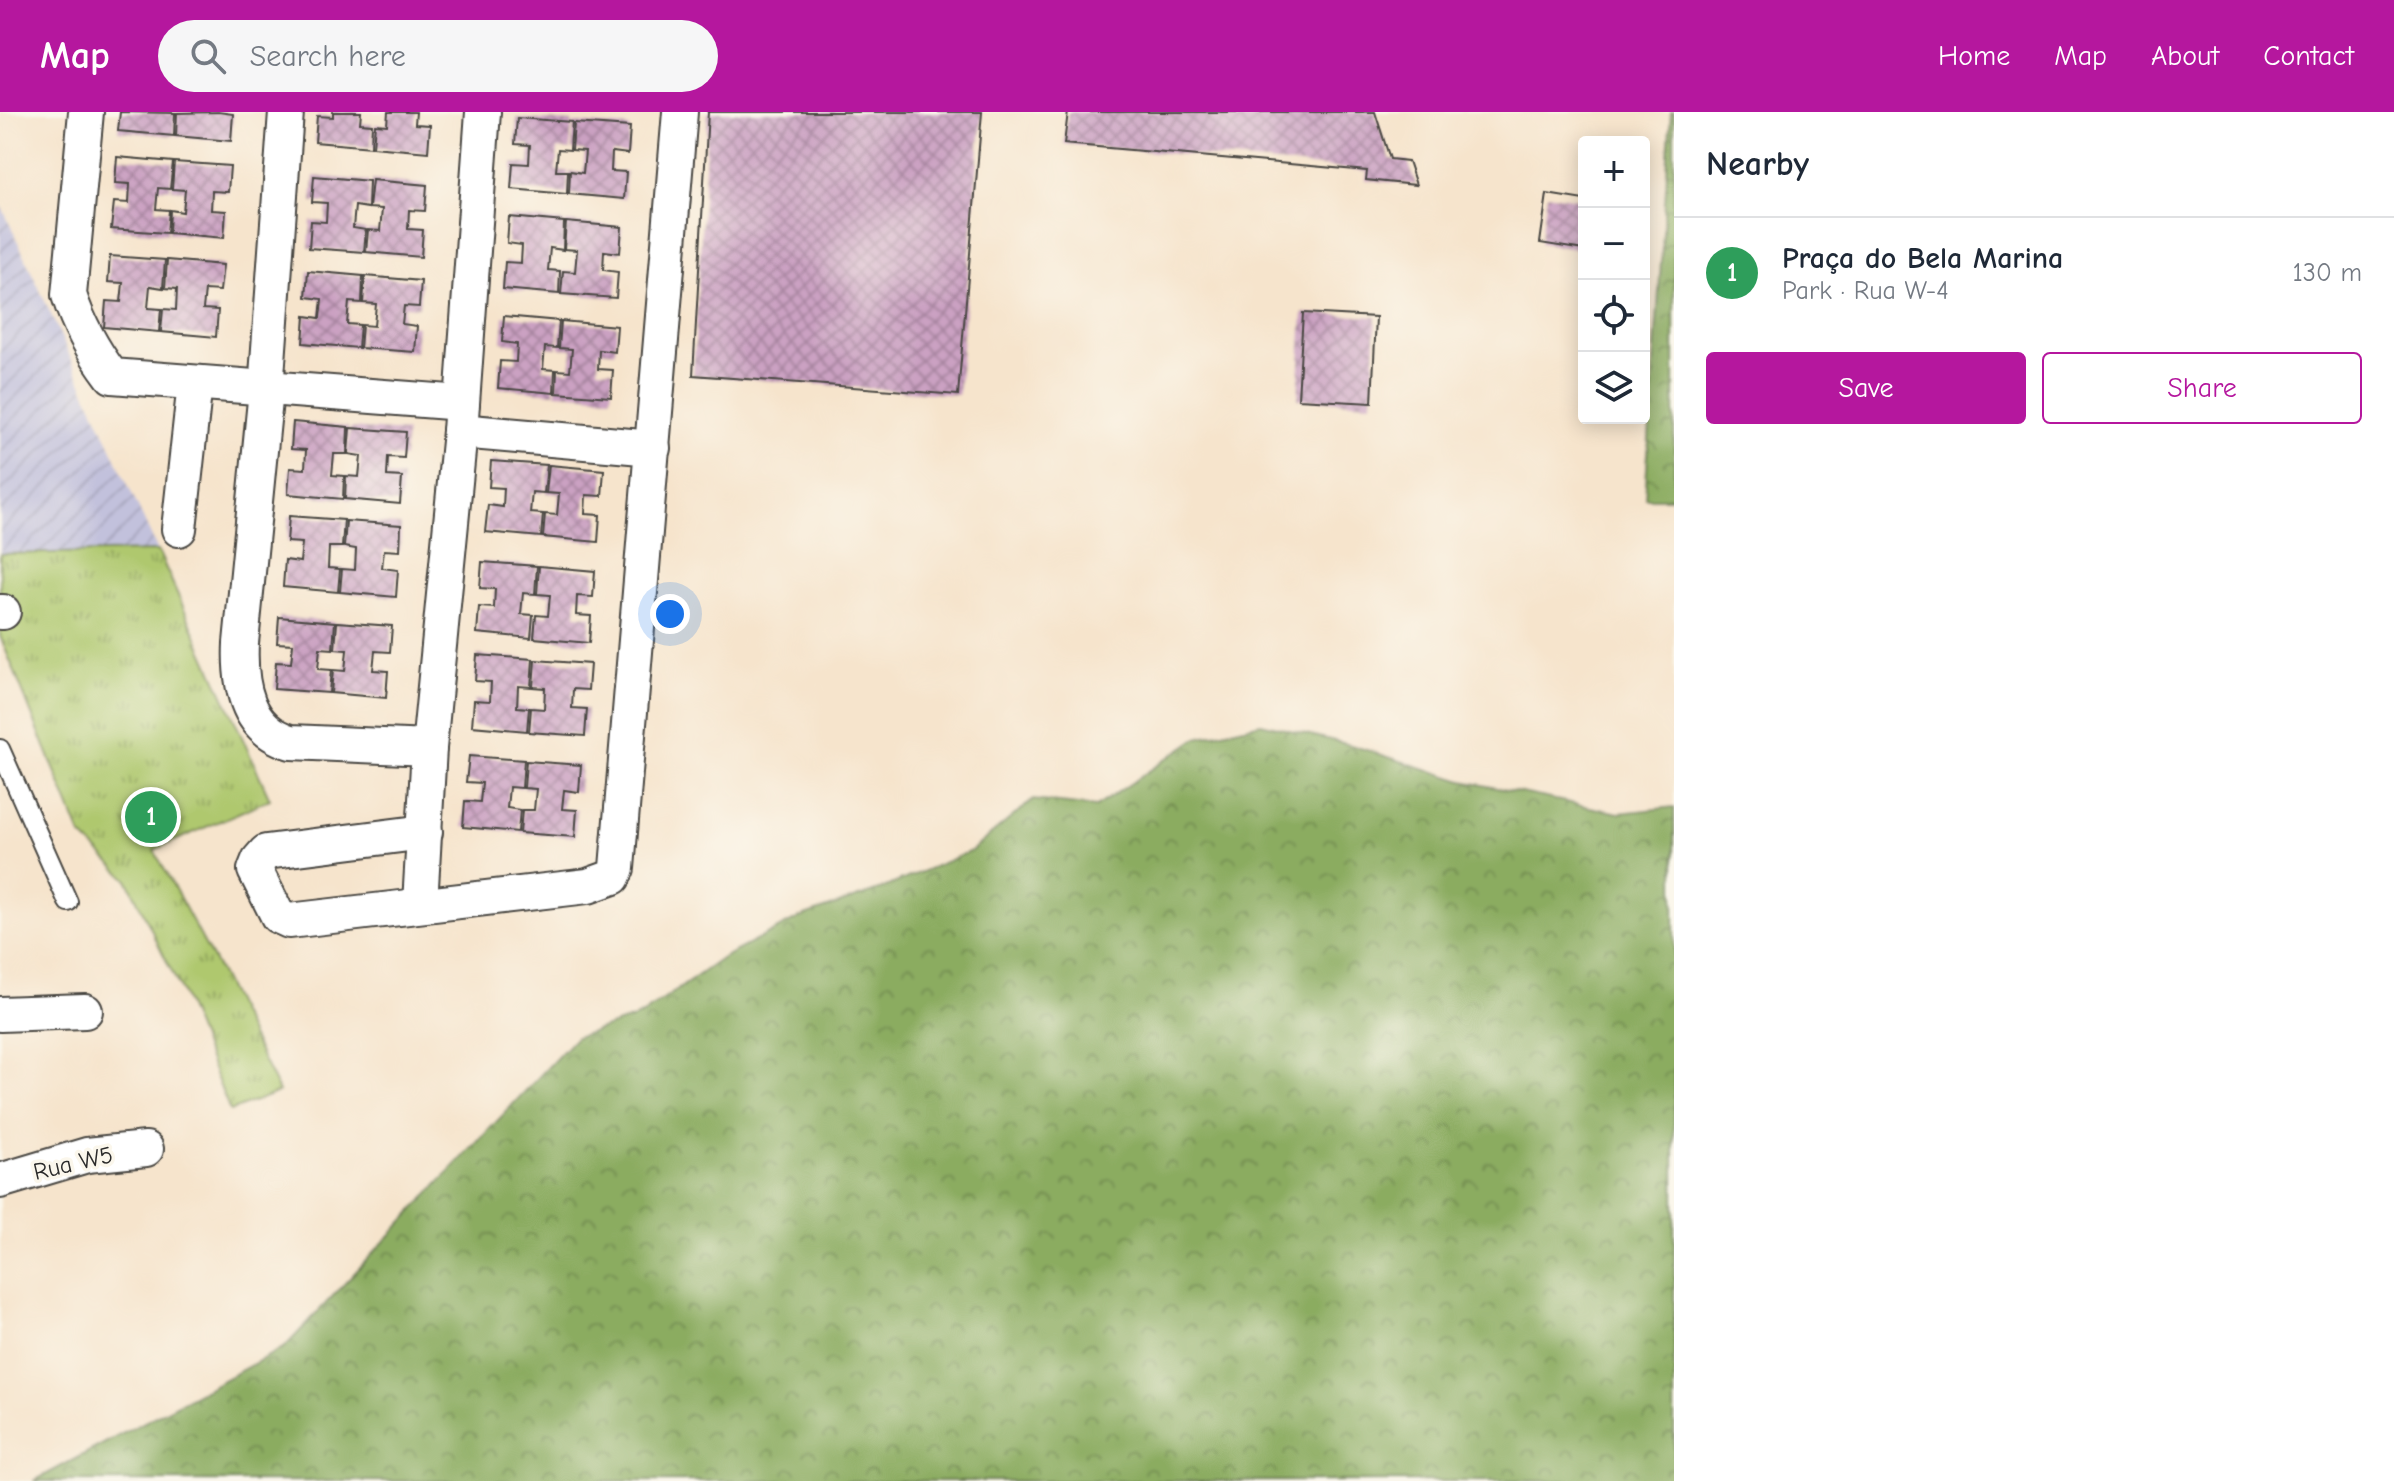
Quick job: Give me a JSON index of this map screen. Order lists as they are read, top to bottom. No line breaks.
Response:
{"streets":{"street":["Rua W5"]},"page":{"header":"Map","search":"Search here","nav":["Home","Map","About","Contact"],"heading":"Nearby","map_buttons":["+","−"],"list":[{"mark":"1","name":"Praça do Bela Marina","note":"Park · Rua W-4","value":"130 m"}],"buttons":["Save","Share"],"pins":"1"}}
